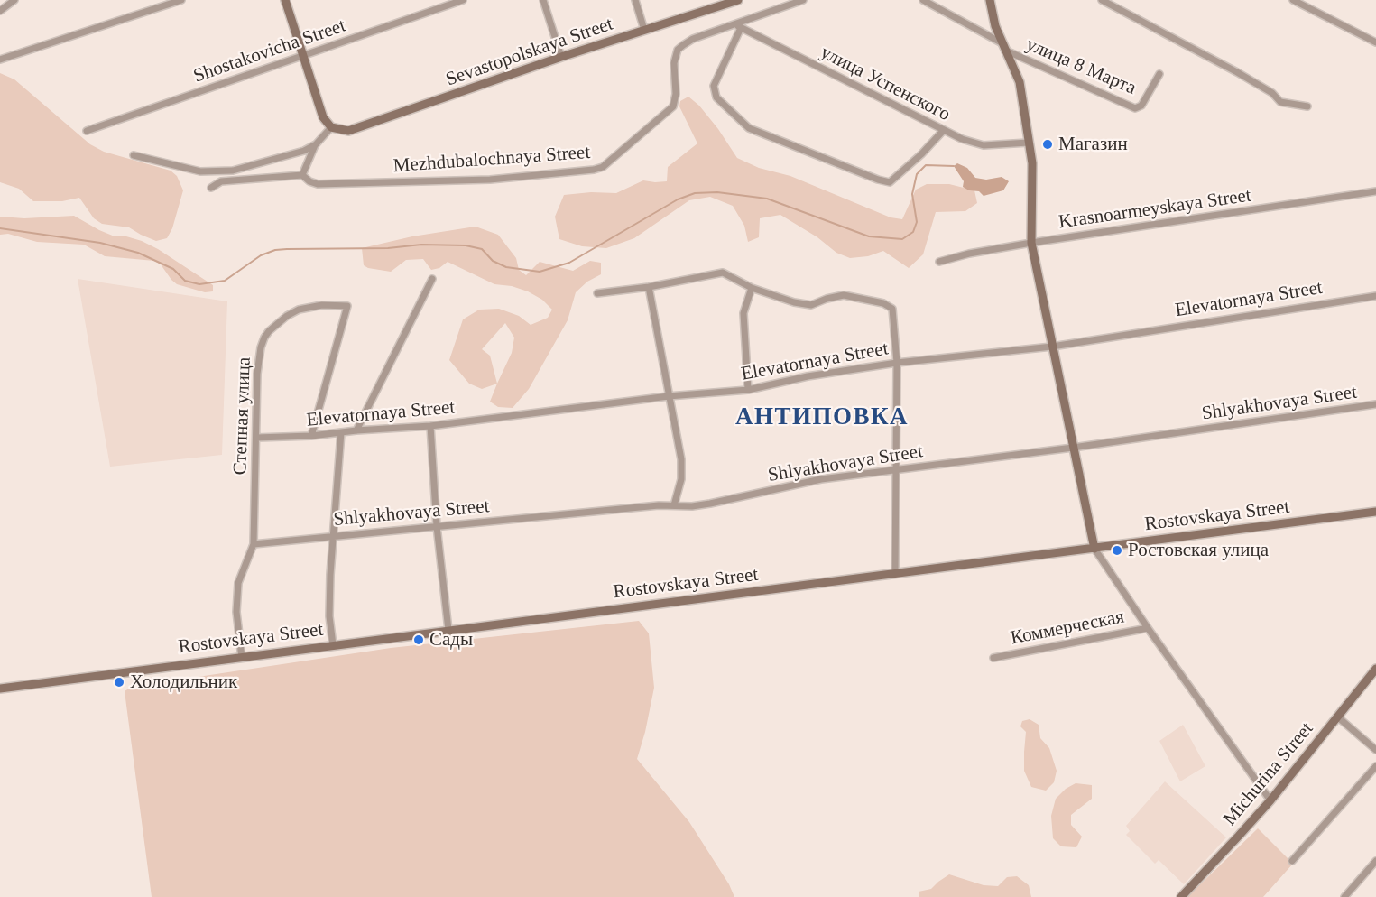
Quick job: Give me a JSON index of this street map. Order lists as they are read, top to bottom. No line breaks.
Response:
{"streets":{"street":["Shostakovicha Street","Sevastopolskaya Street","улица 8 Марта","улица Успенского","Mezhdubalochnaya Street","Krasnoarmeyskaya Street","Elevatornaya Street","Shlyakhovaya Street","Степная улица","Rostovskaya Street","Коммерческая","Michurina Street"]},"crossings":[["улица Успенского","Mezhdubalochnaya Street"],["Elevatornaya Street","Степная улица"],["Shlyakhovaya Street","Степная улица"],["Степная улица","Rostovskaya Street"]],"districts":["АНТИПОВКА"],"places":["Магазин","Ростовская улица","Сады","Холодильник"]}
